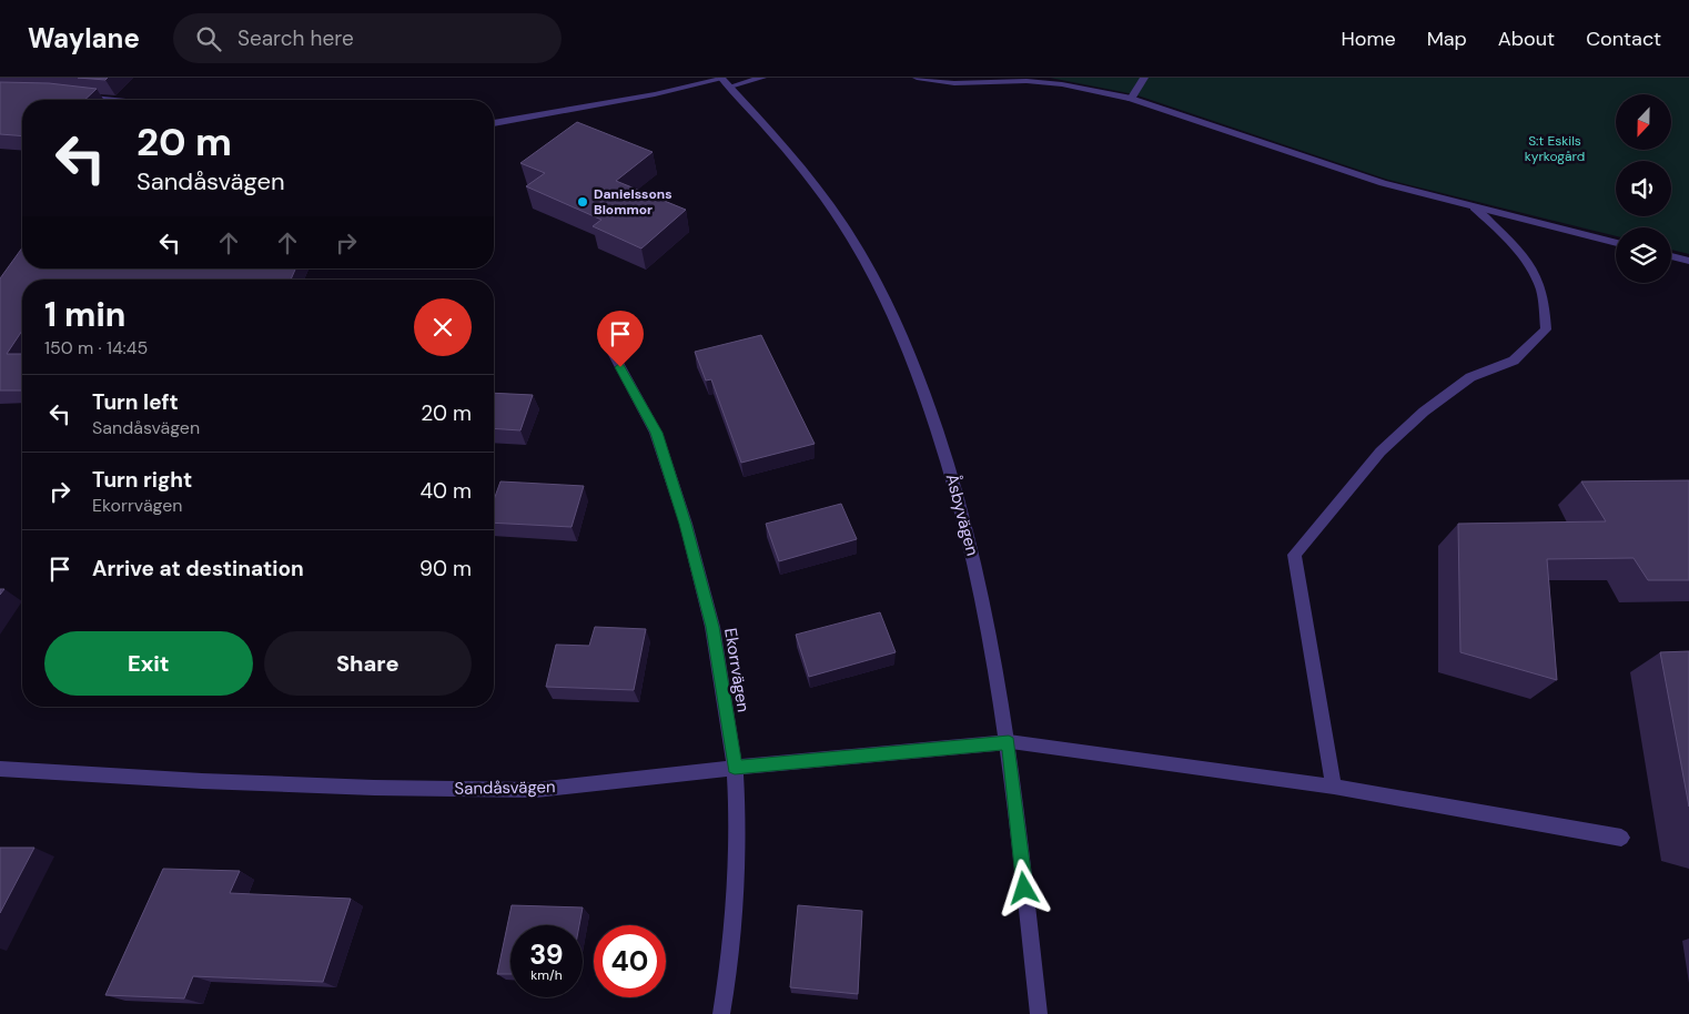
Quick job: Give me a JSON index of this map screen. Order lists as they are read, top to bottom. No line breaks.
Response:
{"streets":{"street":["Åsbyvägen","Ekorrvägen","Sandåsvägen"]},"crossings":[["Åsbyvägen","Sandåsvägen"],["Ekorrvägen","Sandåsvägen"]],"parks":["S:t Eskils kyrkogård"],"places":["Danielssons Blommor"],"north":"bottom","page":{"header":"Waylane","search":"Search here","nav":["Home","Map","About","Contact"],"turn":["20 m","Sandåsvägen"],"heading":["1 min","150 m · 14:45"],"list":[{"name":"Turn left","note":"Sandåsvägen","value":"20 m"},{"name":"Turn right","note":"Ekorrvägen","value":"40 m"},{"name":"Arrive at destination","value":"90 m"}],"buttons":["Exit","Share"],"speed":"39 km/h","limit":"40"}}
